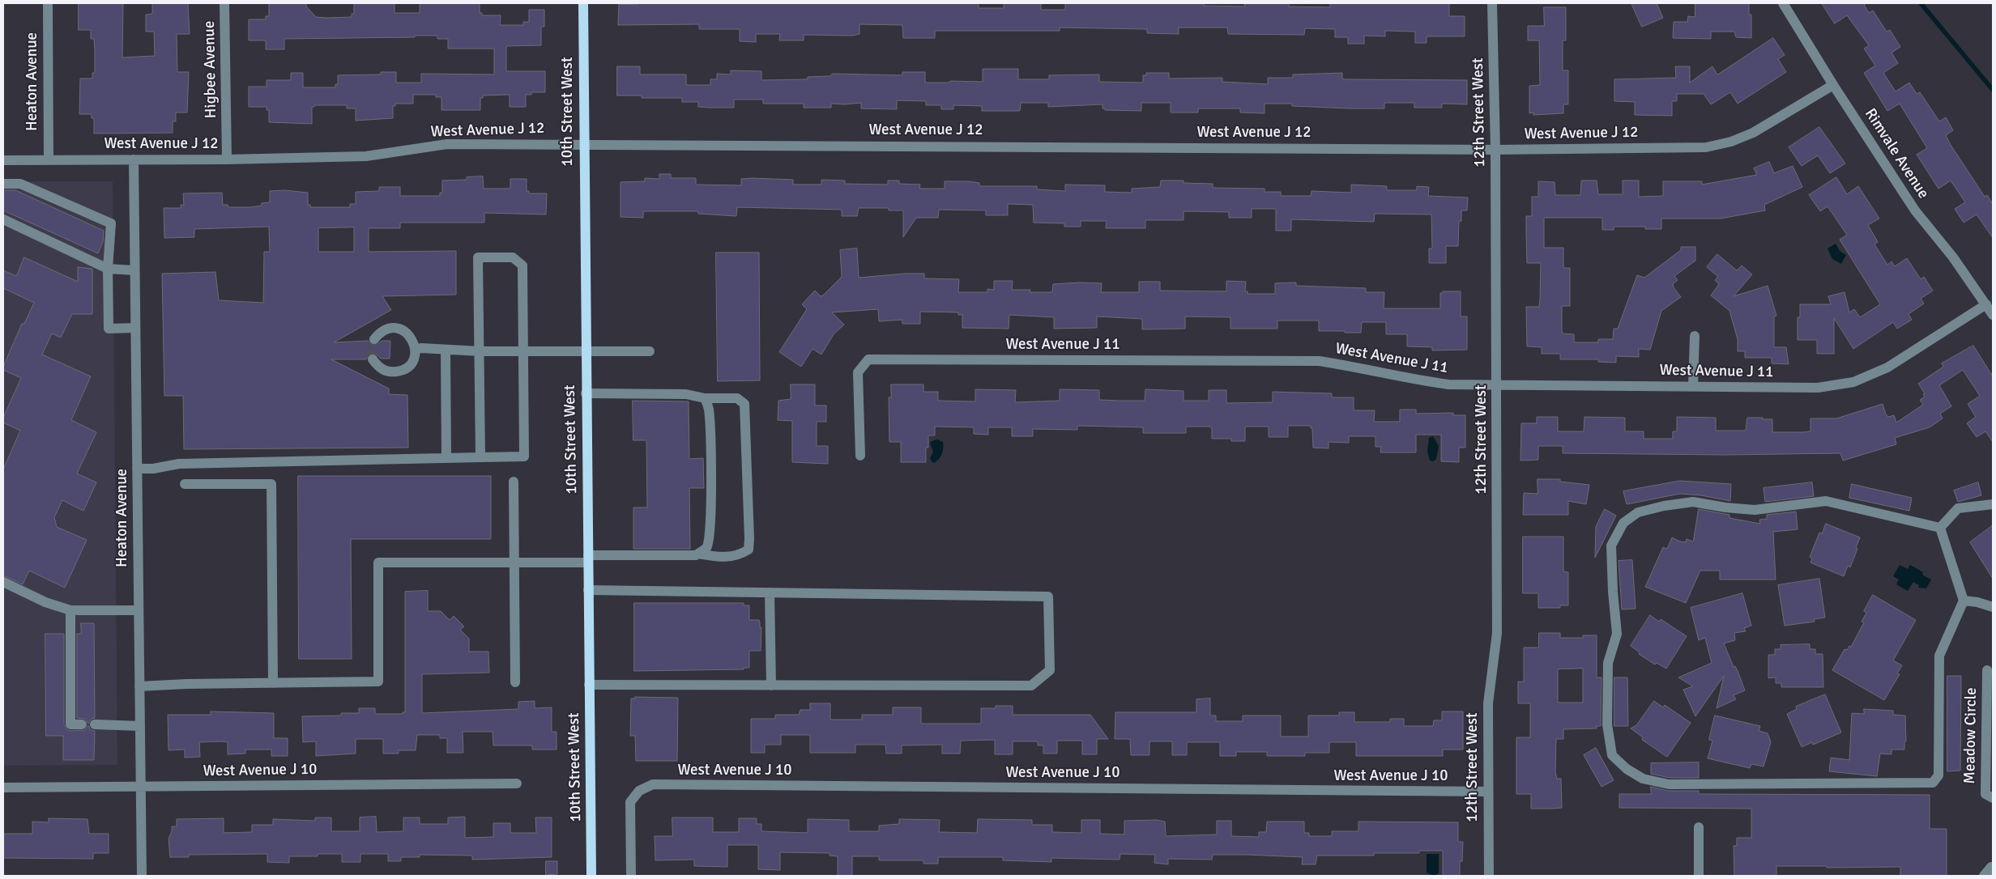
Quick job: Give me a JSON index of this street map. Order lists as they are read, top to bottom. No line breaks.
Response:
{"streets":{"main road":["10th Street West"],"street":["Higbee Avenue","Heaton Avenue","12th Street West","West Avenue J 12","Rimvale Avenue","West Avenue J 11","Meadow Circle","West Avenue J 10"]},"crossings":[["Higbee Avenue","West Avenue J 12"],["Heaton Avenue","West Avenue J 12"],["Heaton Avenue","West Avenue J 10"],["10th Street West","West Avenue J 12"],["12th Street West","West Avenue J 12"],["12th Street West","West Avenue J 11"],["12th Street West","West Avenue J 10"],["West Avenue J 12","Rimvale Avenue"],["Rimvale Avenue","West Avenue J 11"]]}
